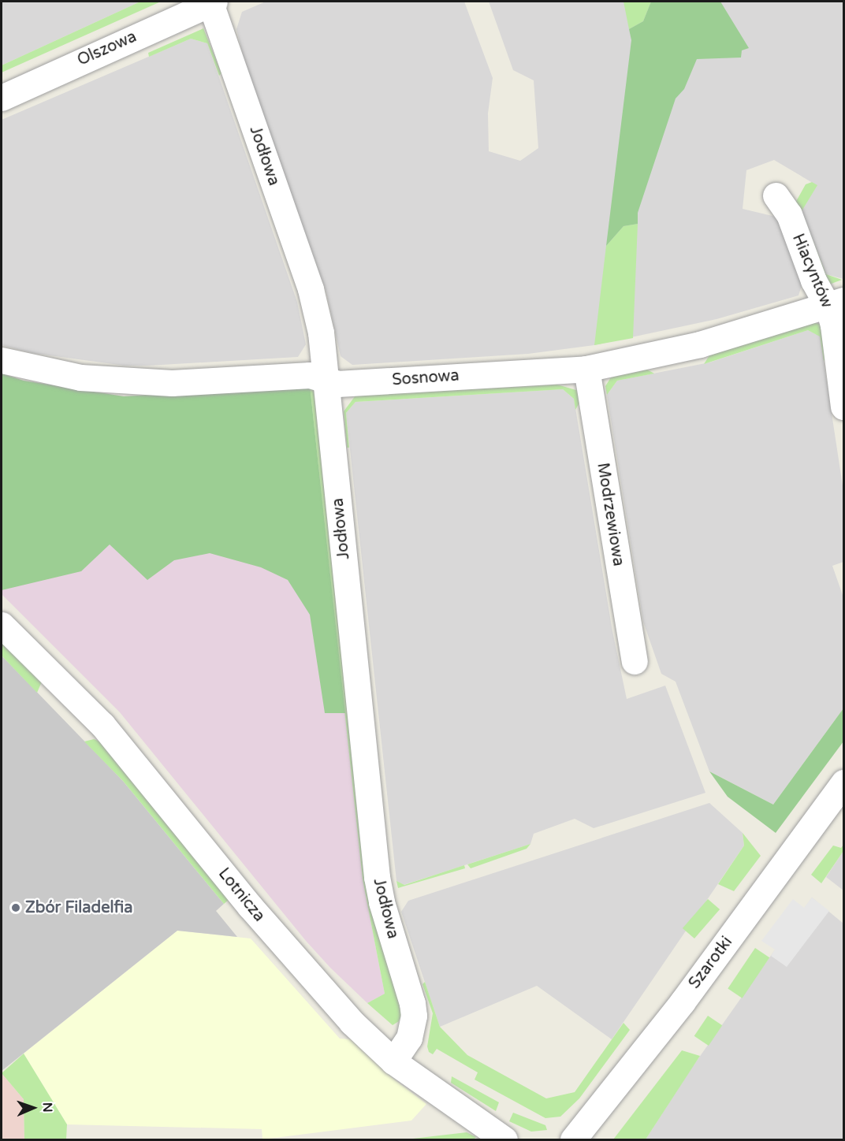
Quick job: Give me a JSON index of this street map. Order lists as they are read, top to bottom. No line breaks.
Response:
{"streets":{"street":["Olszowa","Jodłowa","Hiacyntów","Sosnowa","Modrzewiowa","Lotnicza","Szarotki"]},"crossings":[["Olszowa","Jodłowa"],["Jodłowa","Sosnowa"],["Jodłowa","Lotnicza"],["Hiacyntów","Sosnowa"],["Sosnowa","Modrzewiowa"]],"places":["Zbór Filadelfia"],"north":"right"}
